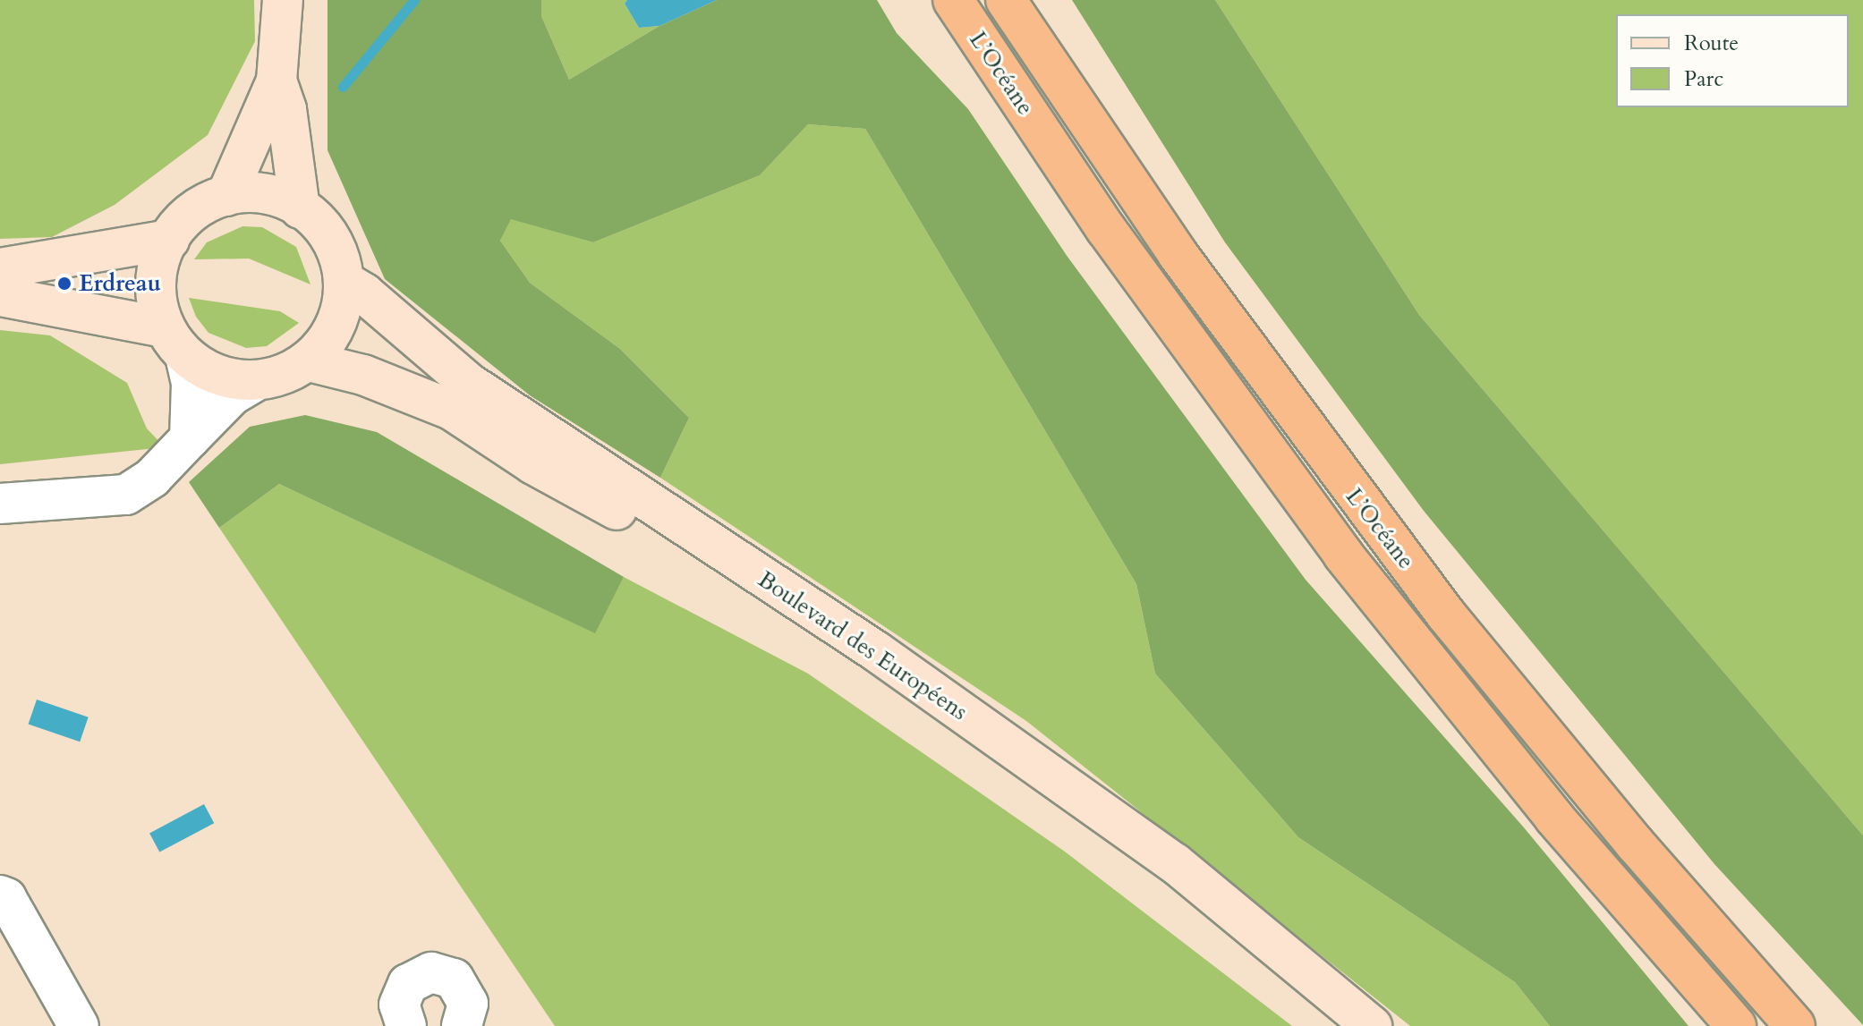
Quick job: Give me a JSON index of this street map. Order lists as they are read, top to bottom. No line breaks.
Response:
{"streets":{"highway":["L’Océane"],"main road":["Boulevard des Européens"]},"places":["Erdreau"],"legend":["Route","Parc"]}
